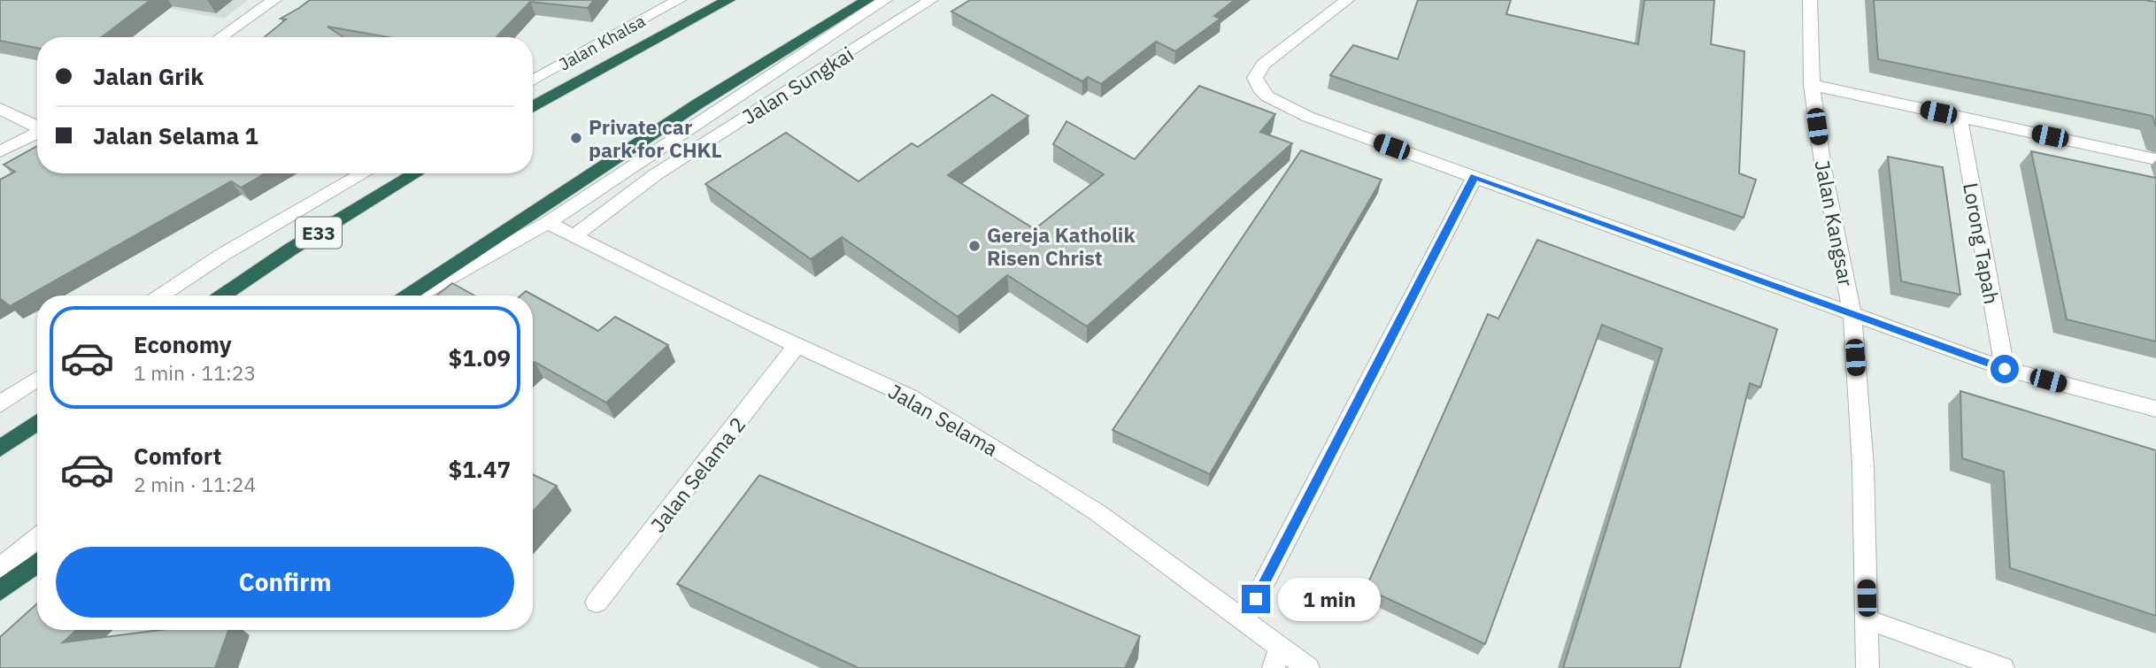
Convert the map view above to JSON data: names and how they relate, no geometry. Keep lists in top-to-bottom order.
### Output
{
  "streets": {
    "highway": ["E33"],
    "street": [
      "Jalan Khalsa",
      "Jalan Sungkai",
      "Jalan Kangsar",
      "Lorong Tapah",
      "Jalan Selama",
      "Jalan Selama 2"
    ]
  },
  "crossings": [
    ["Jalan Sungkai", "Jalan Selama"],
    ["Jalan Selama", "Jalan Selama 2"]
  ],
  "places": ["Private car park for CHKL", "Gereja Katholik Risen Christ"],
  "page": {
    "banner": ["Jalan Grik", "Jalan Selama 1"],
    "list": [
      {
        "name": "Economy",
        "note": "1 min · 11:23",
        "value": "$1.09"
      },
      {
        "name": "Comfort",
        "note": "2 min · 11:24",
        "value": "$1.47"
      }
    ],
    "buttons": "Confirm",
    "bubble": "1 min"
  }
}
